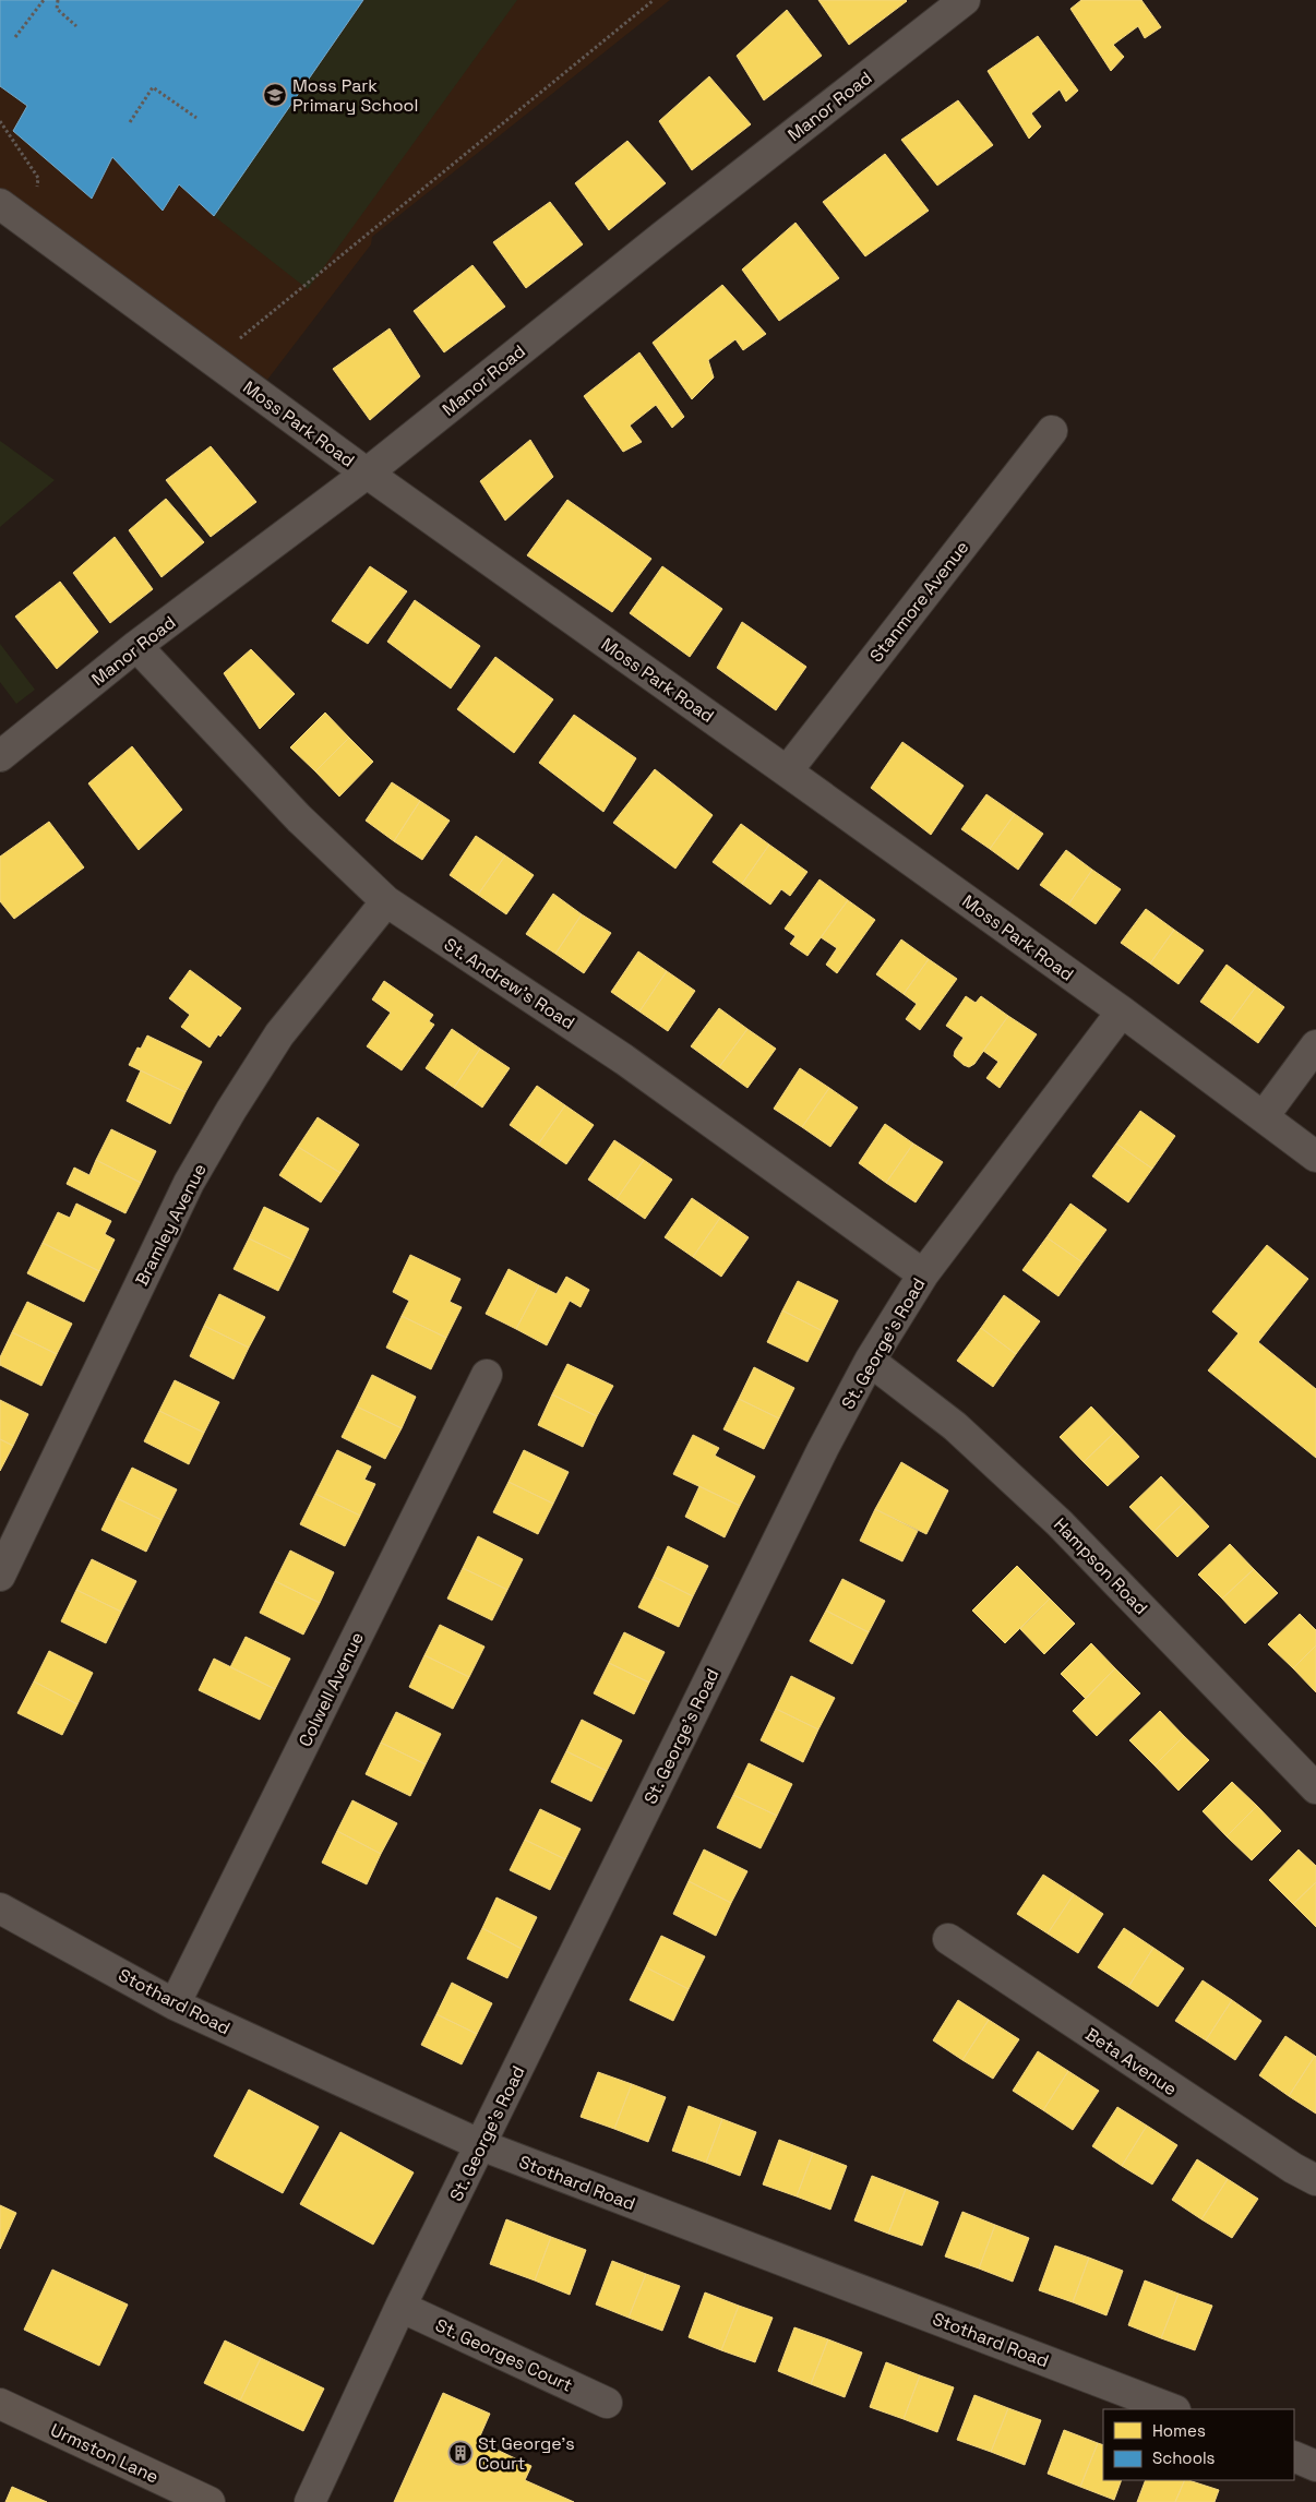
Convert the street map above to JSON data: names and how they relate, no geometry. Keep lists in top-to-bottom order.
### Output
{
  "streets": {
    "main road": ["Urmston Lane"],
    "street": [
      "Manor Road",
      "Moss Park Road",
      "Stanmore Avenue",
      "St. Andrew's Road",
      "Bramley Avenue",
      "St. George's Road",
      "Hampson Road",
      "Colwell Avenue",
      "Stothard Road",
      "Beta Avenue",
      "St. Georges Court"
    ]
  },
  "crossings": [
    ["Manor Road", "Moss Park Road"],
    ["Manor Road", "St. Andrew's Road"],
    ["Moss Park Road", "Stanmore Avenue"],
    ["Moss Park Road", "St. George's Road"],
    ["St. Andrew's Road", "Bramley Avenue"],
    ["St. Andrew's Road", "St. George's Road"],
    ["St. George's Road", "Hampson Road"],
    ["St. George's Road", "Stothard Road"],
    ["St. George's Road", "St. Georges Court"],
    ["Colwell Avenue", "Stothard Road"]
  ],
  "places": {
    "school or university": ["Moss Park Primary School"],
    "building": ["St George's Court"]
  },
  "legend": ["Homes", "Schools"]
}
